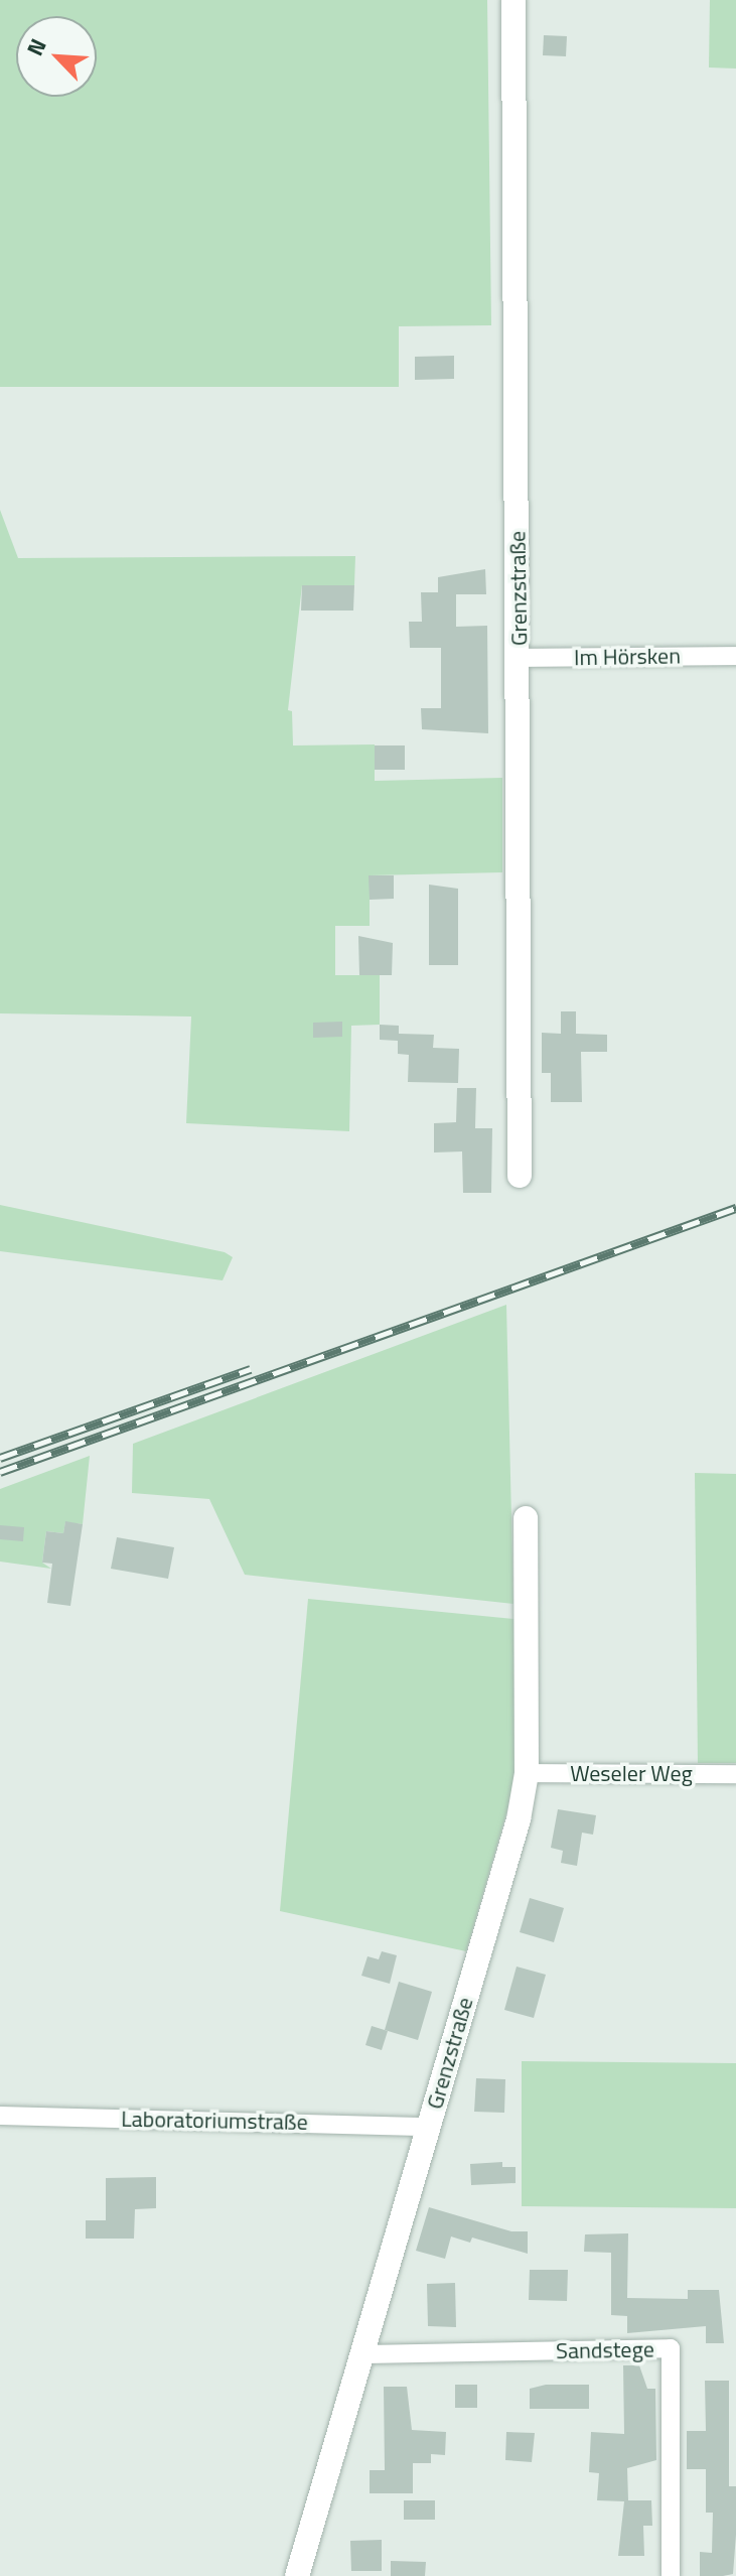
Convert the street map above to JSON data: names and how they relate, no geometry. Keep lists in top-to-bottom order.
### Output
{
  "streets": {
    "street": [
      "Grenzstraße",
      "Im Hörsken",
      "Weseler Weg",
      "Laboratoriumstraße",
      "Sandstege"
    ]
  },
  "crossings": [
    ["Grenzstraße", "Im Hörsken"],
    ["Grenzstraße", "Weseler Weg"],
    ["Grenzstraße", "Laboratoriumstraße"],
    ["Grenzstraße", "Sandstege"]
  ],
  "north": "top left"
}
